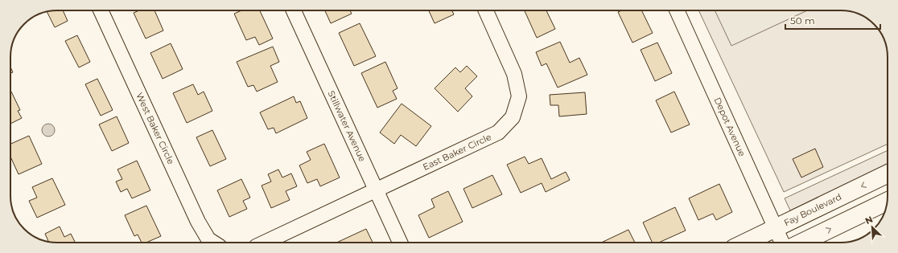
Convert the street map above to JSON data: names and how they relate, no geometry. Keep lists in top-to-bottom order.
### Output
{
  "streets": {
    "main road": ["Fay Boulevard"],
    "street": [
      "Stillwater Avenue",
      "Depot Avenue",
      "West Baker Circle",
      "East Baker Circle"
    ]
  },
  "crossings": [
    ["Stillwater Avenue", "East Baker Circle"],
    ["Depot Avenue", "Fay Boulevard"]
  ],
  "scale_bar": "50 m",
  "north": "top left"
}
